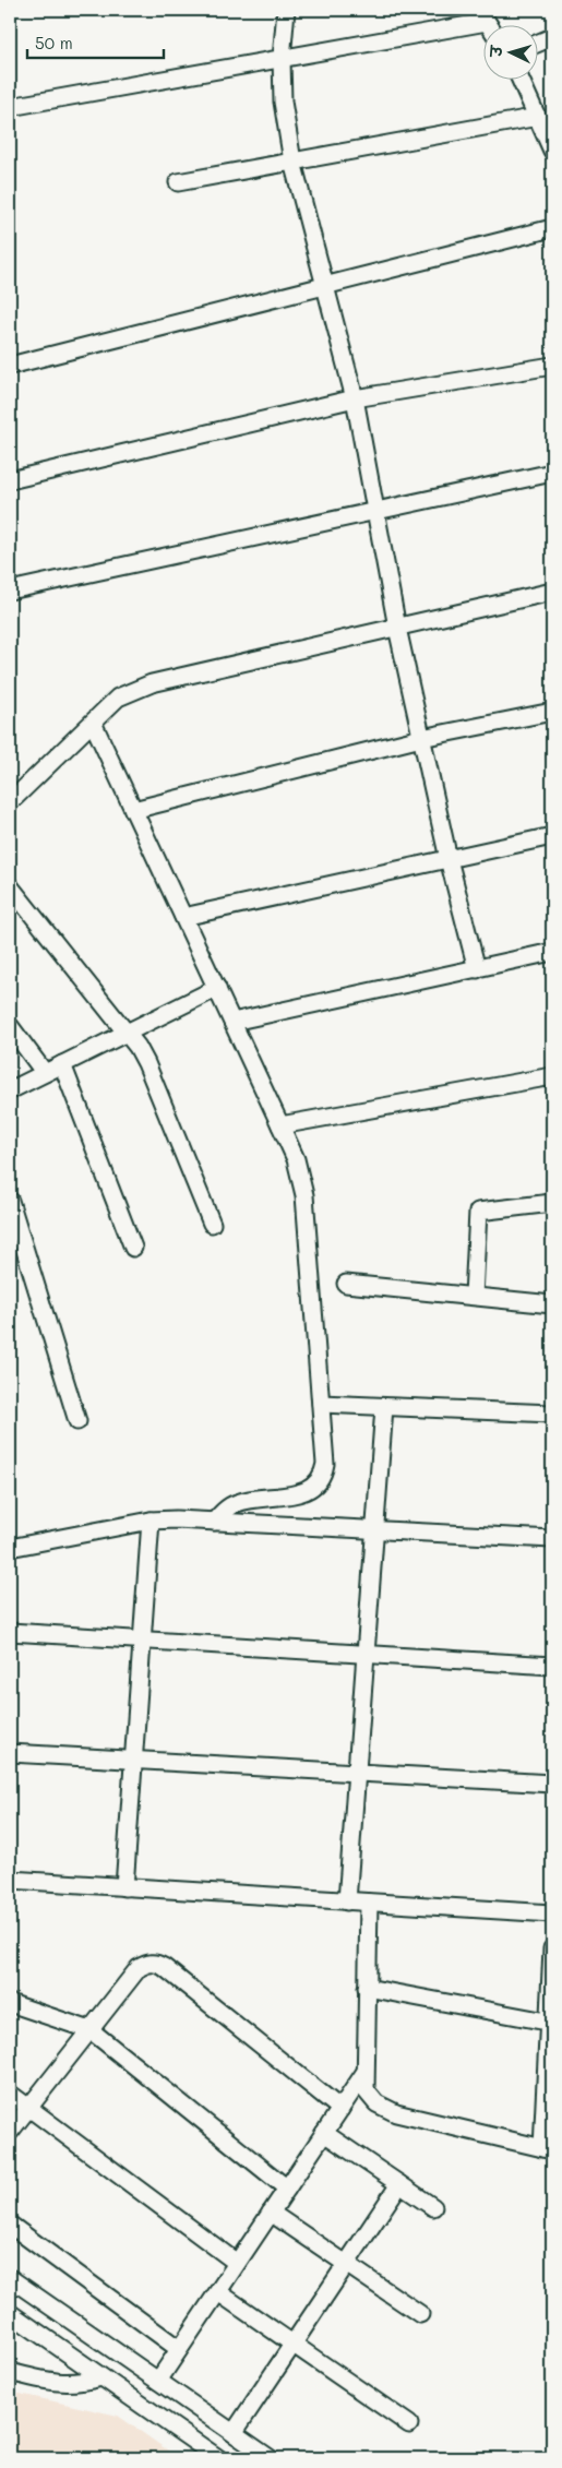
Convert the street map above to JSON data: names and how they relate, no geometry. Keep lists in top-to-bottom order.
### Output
{
  "scale_bar": "50 m",
  "north": "left"
}
